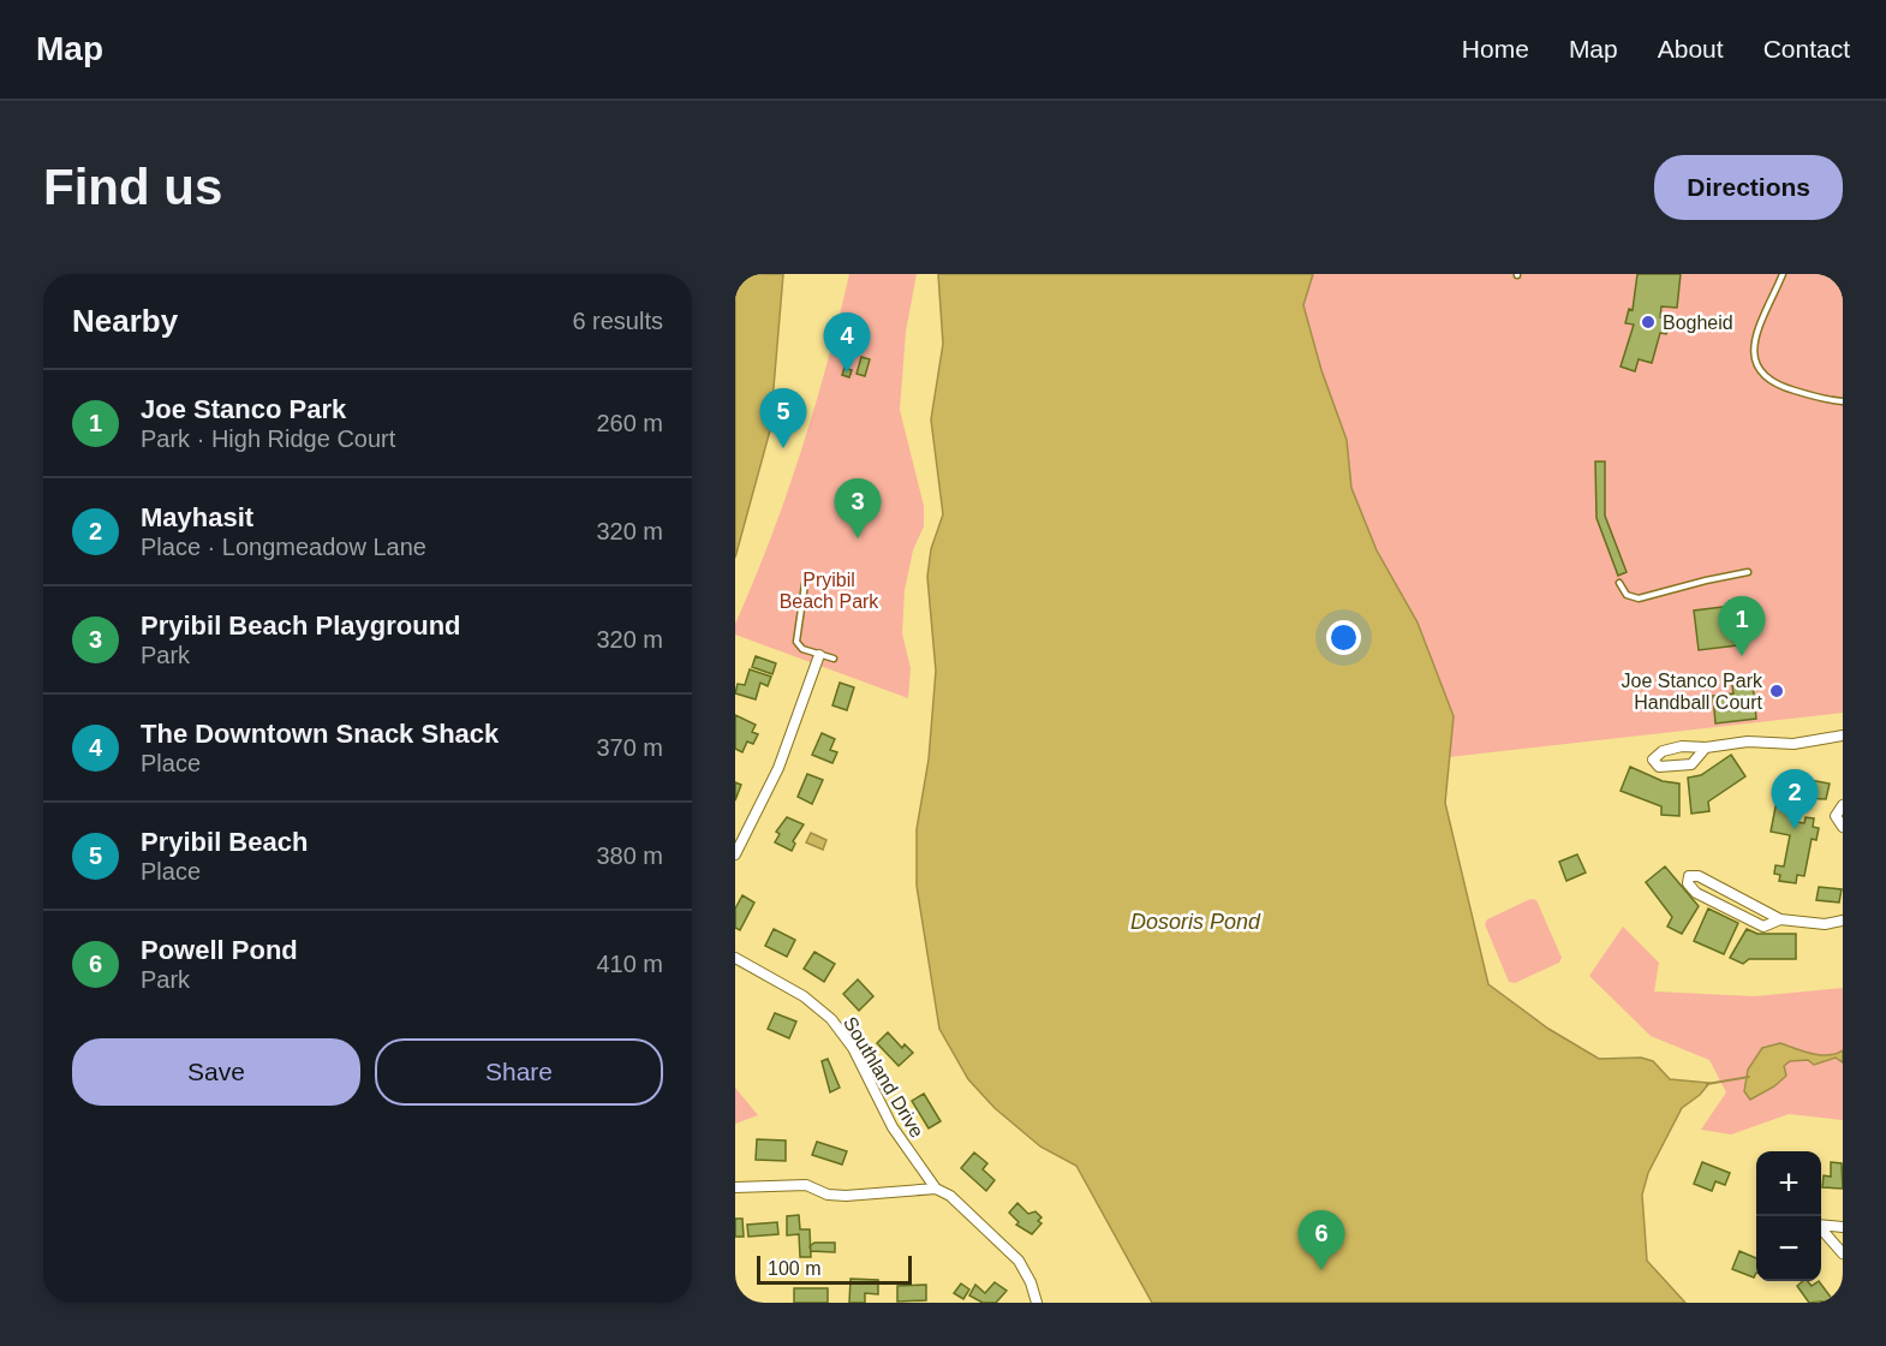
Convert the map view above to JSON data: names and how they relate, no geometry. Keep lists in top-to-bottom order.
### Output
{
  "streets": {
    "street": ["Southland Drive"]
  },
  "water": ["Dosoris Pond"],
  "parks": ["Pryibil Beach Park"],
  "places": ["Bogheid", "Joe Stanco Park Handball Court"],
  "scale_bar": "100 m",
  "page": {
    "header": "Map",
    "nav": [
      "Home",
      "Map",
      "About",
      "Contact"
    ],
    "buttons": [
      "Directions",
      ["Save", "Share"]
    ],
    "title": "Find us",
    "heading": ["Nearby", "6 results"],
    "pins": [
      "4",
      "5",
      "3",
      "1",
      "2",
      "6"
    ],
    "list": [
      {
        "mark": "1",
        "name": "Joe Stanco Park",
        "note": "Park · High Ridge Court",
        "value": "260 m"
      },
      {
        "mark": "2",
        "name": "Mayhasit",
        "note": "Place · Longmeadow Lane",
        "value": "320 m"
      },
      {
        "mark": "3",
        "name": "Pryibil Beach Playground",
        "note": "Park",
        "value": "320 m"
      },
      {
        "mark": "4",
        "name": "The Downtown Snack Shack",
        "note": "Place",
        "value": "370 m"
      },
      {
        "mark": "5",
        "name": "Pryibil Beach",
        "note": "Place",
        "value": "380 m"
      },
      {
        "mark": "6",
        "name": "Powell Pond",
        "note": "Park",
        "value": "410 m"
      }
    ],
    "map_buttons": ["+", "−"],
    "scale": "100 m"
  }
}
